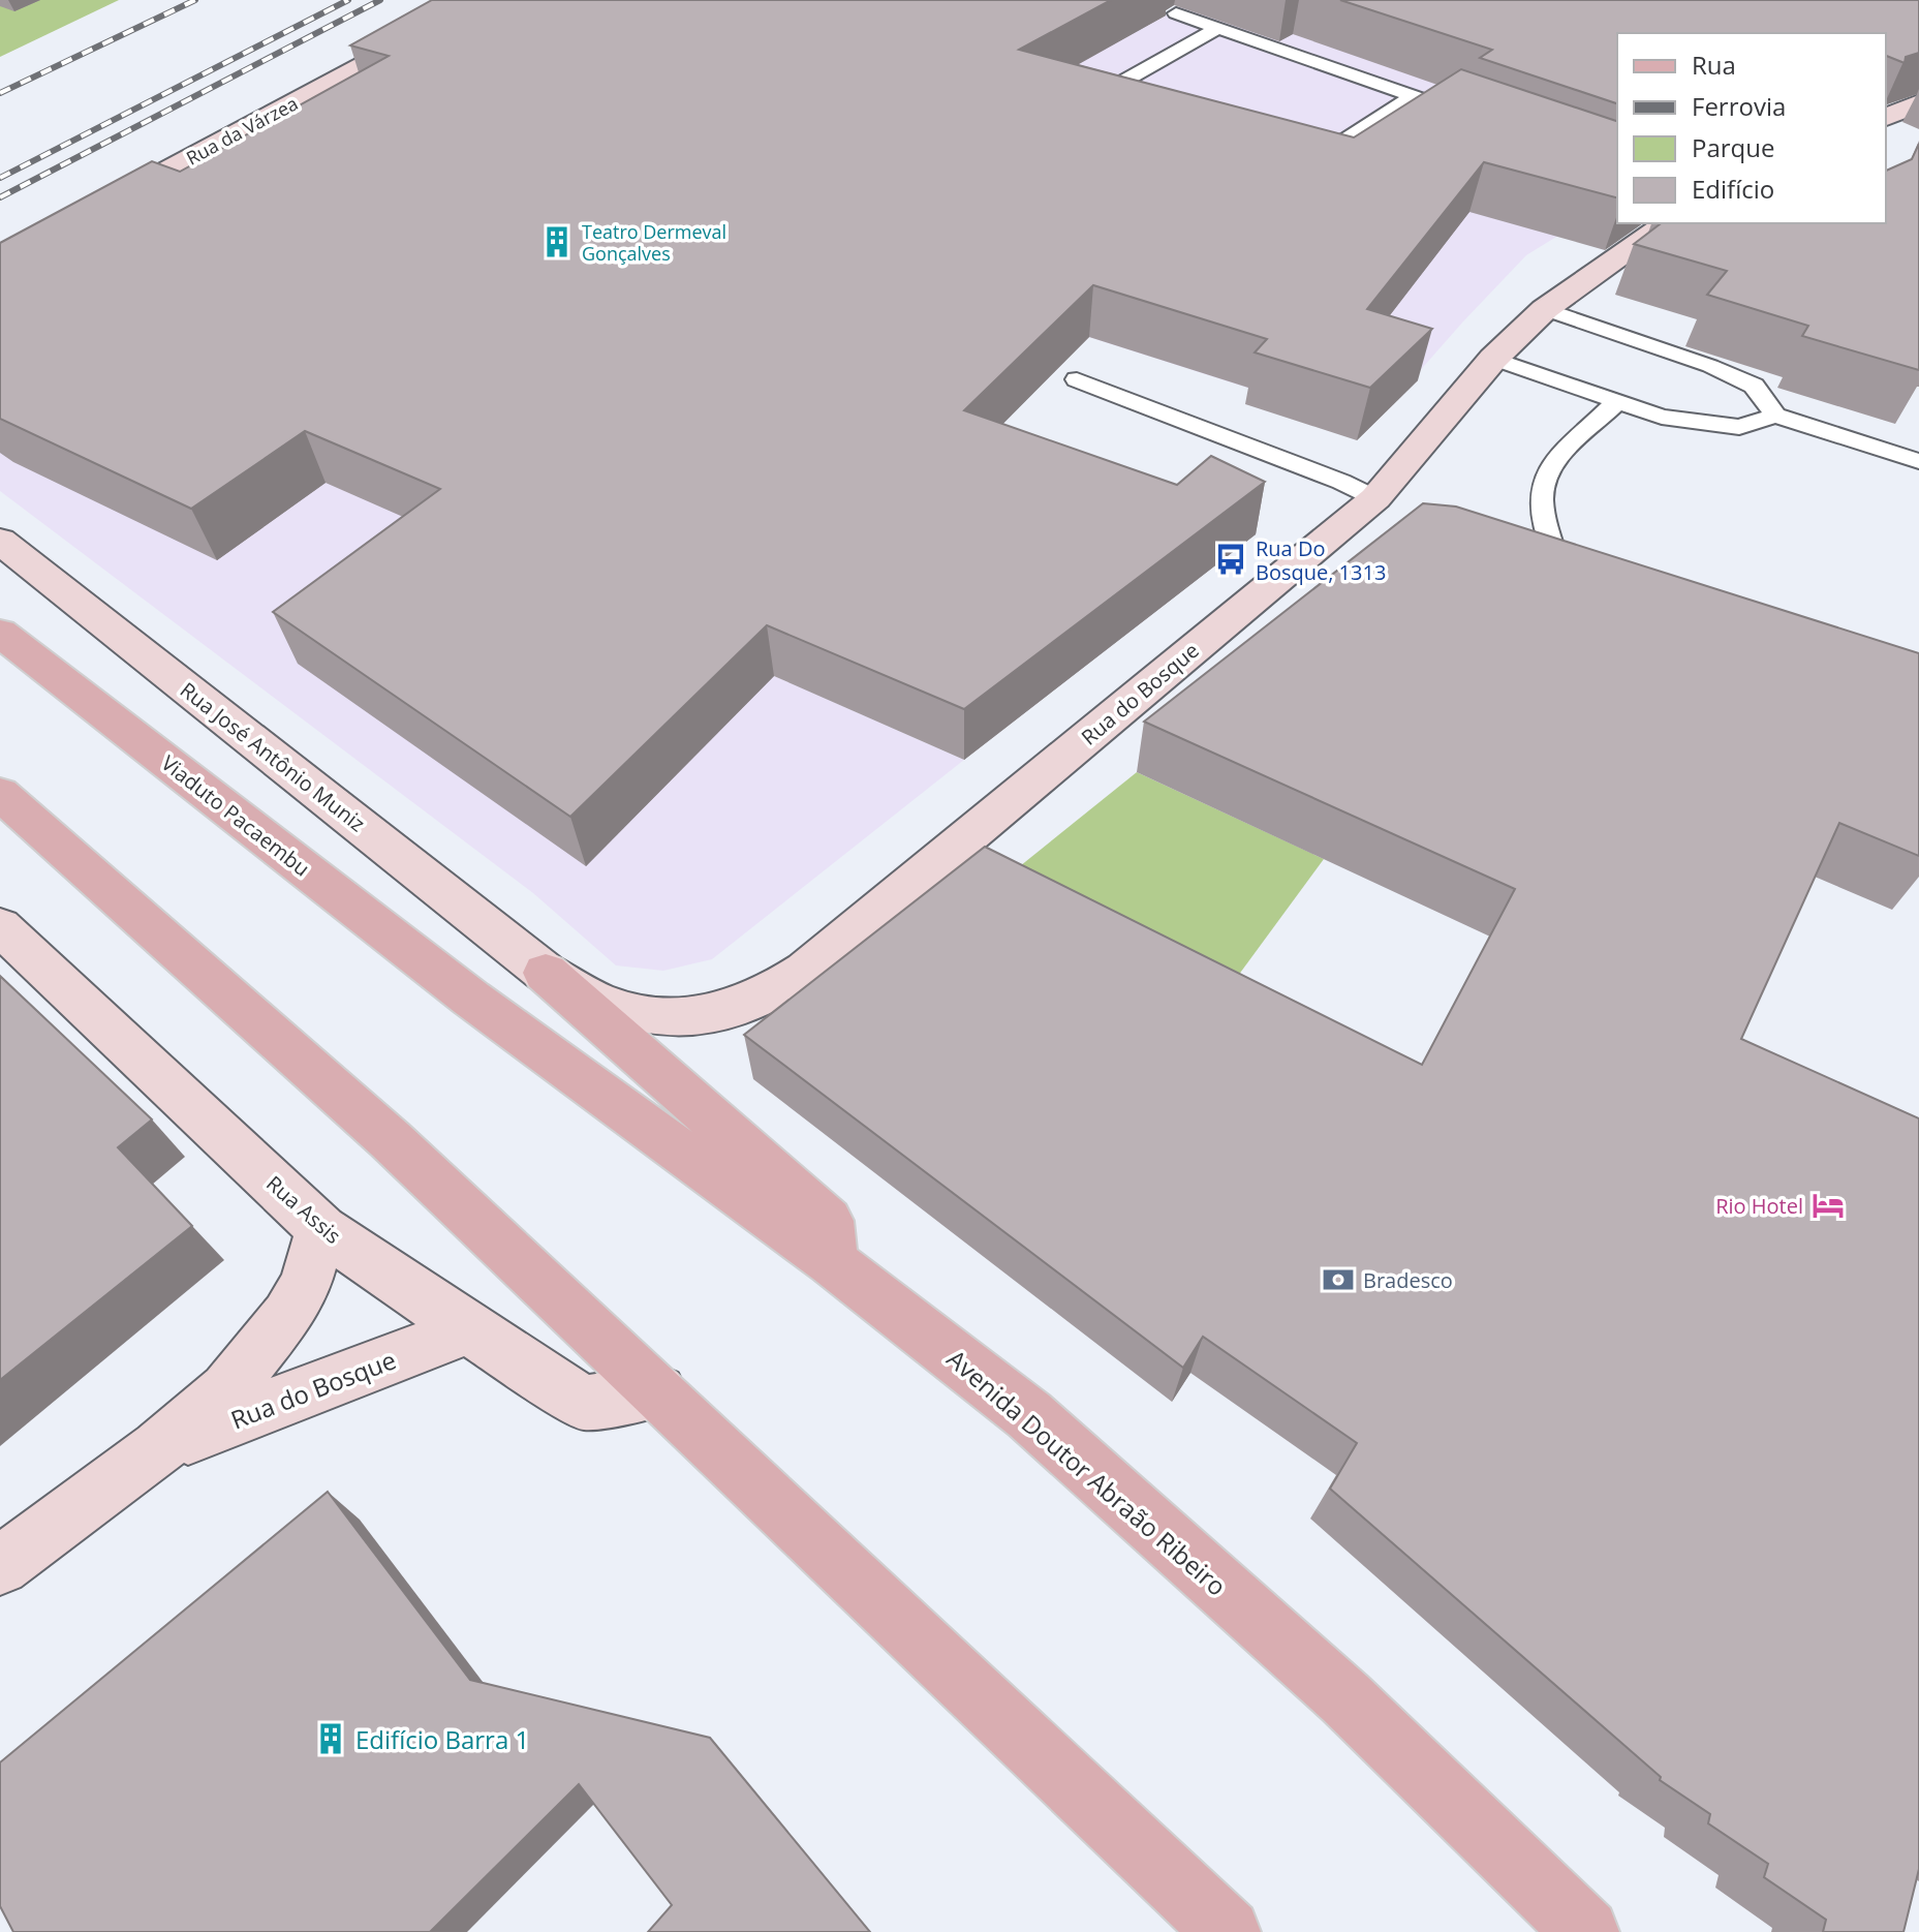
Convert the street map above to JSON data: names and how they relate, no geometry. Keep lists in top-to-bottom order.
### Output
{
  "streets": {
    "main road": ["Viaduto Pacaembu", "Avenida Doutor Abraão Ribeiro"],
    "street": [
      "Rua da Várzea",
      "Rua do Bosque",
      "Rua José Antônio Muniz",
      "Rua Assis"
    ]
  },
  "crossings": [
    ["Rua do Bosque", "Rua José Antônio Muniz"],
    ["Rua do Bosque", "Rua Assis"],
    ["Viaduto Pacaembu", "Avenida Doutor Abraão Ribeiro"]
  ],
  "places": {
    "building": ["Teatro Dermeval Gonçalves", "Edifício Barra 1"],
    "bus stop": ["Rua Do Bosque, 1313"],
    "hotel": ["Rio Hotel"],
    "bank": ["Bradesco"]
  },
  "legend": [
    "Rua",
    "Ferrovia",
    "Parque",
    "Edifício"
  ]
}
